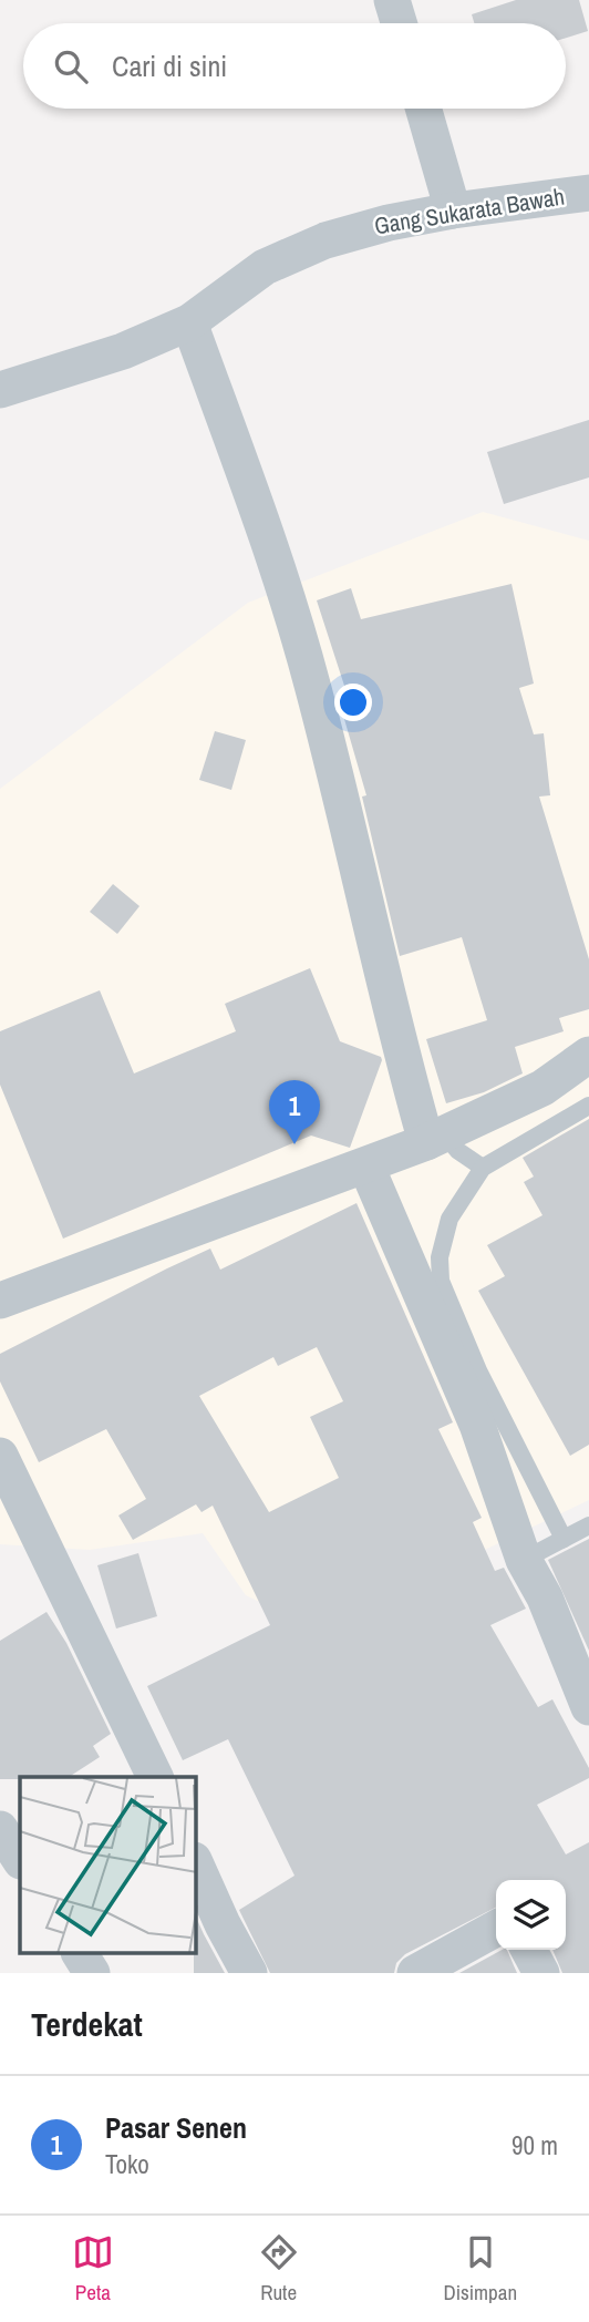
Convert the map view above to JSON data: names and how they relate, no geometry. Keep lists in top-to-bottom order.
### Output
{
  "streets": {
    "street": ["Gang Sukarata Bawah"]
  },
  "page": {
    "search": "Cari di sini",
    "pins": "1",
    "heading": "Terdekat",
    "list": [
      {
        "mark": "1",
        "name": "Pasar Senen",
        "note": "Toko",
        "value": "90 m"
      }
    ],
    "nav": ["Peta", "Rute", "Disimpan"]
  }
}
